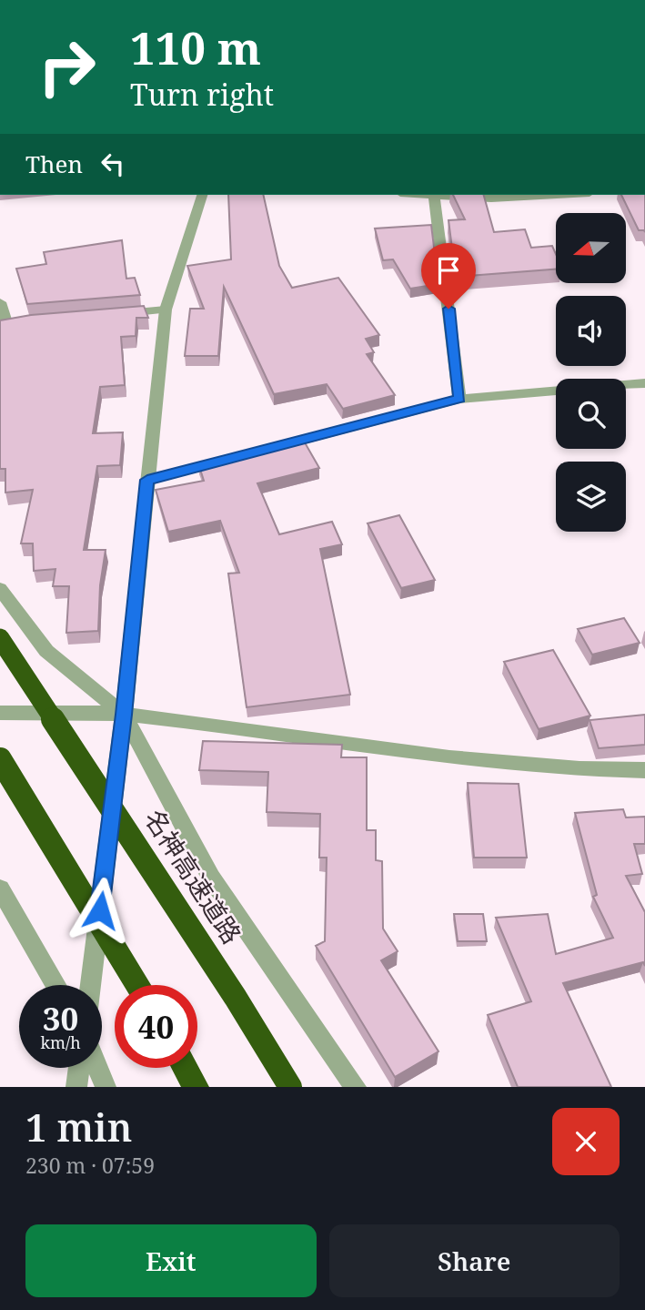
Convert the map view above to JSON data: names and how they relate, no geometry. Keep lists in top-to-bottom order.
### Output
{
  "streets": {
    "highway": ["名神高速道路"]
  },
  "north": "left",
  "page": {
    "turn": ["110 m", "Turn right"],
    "then": "Then",
    "speed": "30 km/h",
    "limit": "40",
    "heading": ["1 min", "230 m · 07:59"],
    "buttons": ["Exit", "Share"]
  }
}
